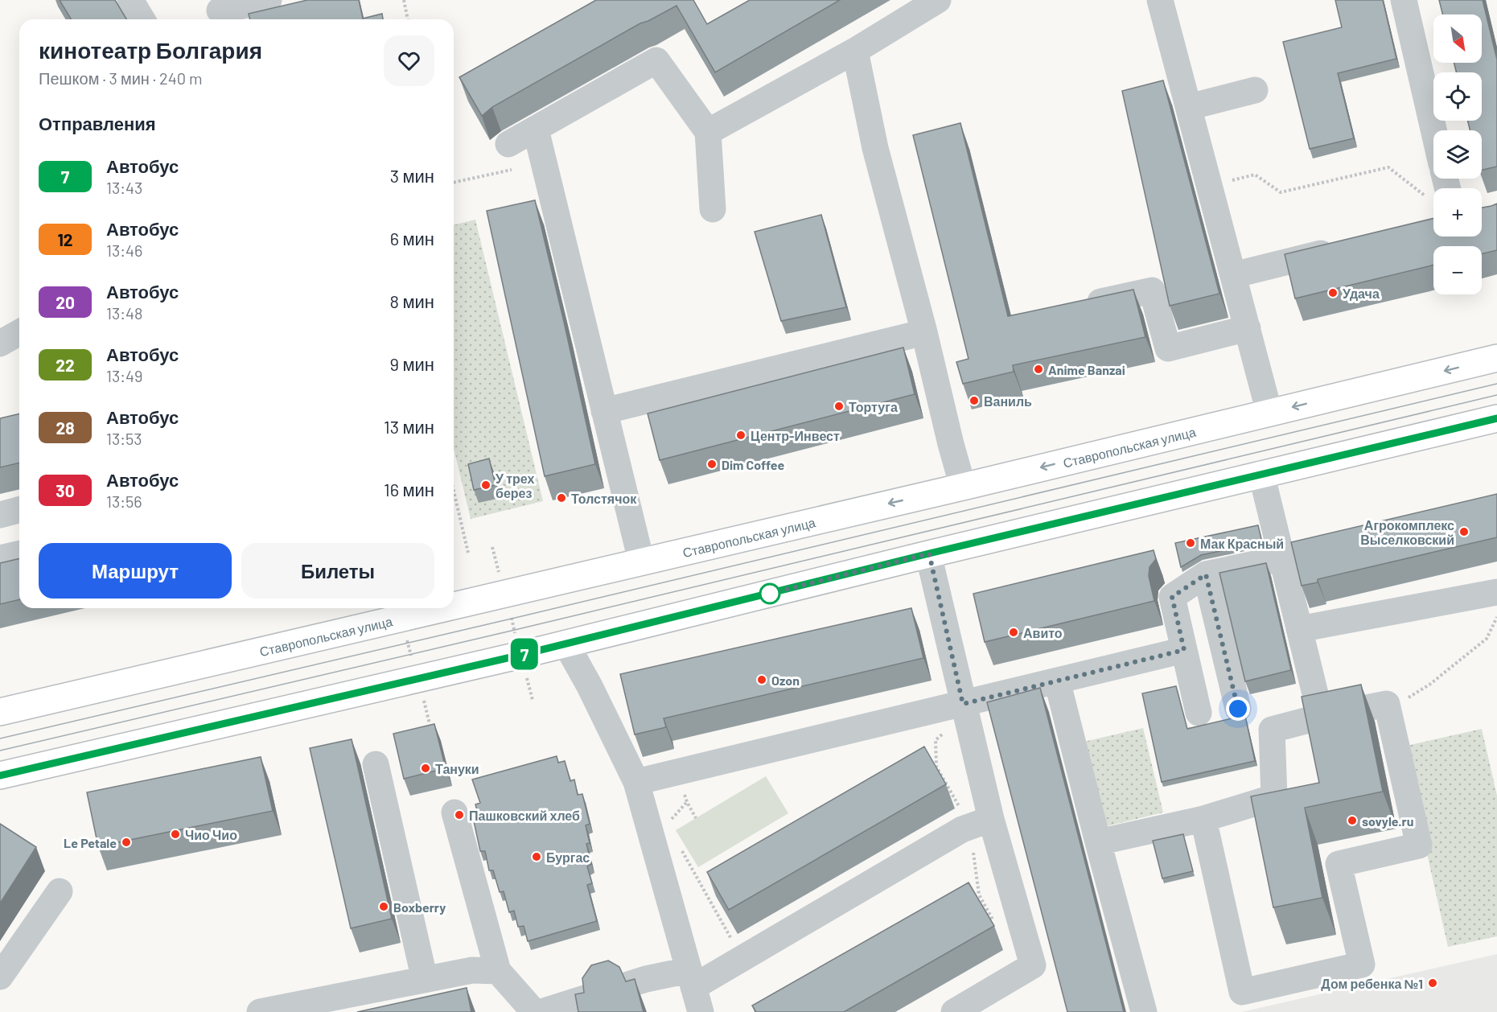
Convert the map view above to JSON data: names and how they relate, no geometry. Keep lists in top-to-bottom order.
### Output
{
  "streets": {
    "main road": ["Ставропольская улица"]
  },
  "places": [
    "Удача",
    "Anime Banzai",
    "Ваниль",
    "Тортуга",
    "Центр-Инвест",
    "Dim Coffee",
    "У трех берез",
    "Толстячок",
    "Агрокомплекс Выселковский",
    "Мак Красный",
    "Авито",
    "Ozon",
    "Тануки",
    "Пашковский хлеб",
    "sovyle.ru",
    "Чио Чио",
    "Le Petale",
    "Бургас",
    "Boxberry",
    "Дом ребенка №1"
  ],
  "lines": ["bus line 7"],
  "north": "bottom right",
  "page": {
    "on_map": "7",
    "map_buttons": ["+", "−"],
    "heading": [
      ["кинотеатр Болгария", "Пешком · 3 мин · 240 m"],
      "Отправления"
    ],
    "list": [
      {
        "mark": "7",
        "name": "Автобус",
        "note": "13:43",
        "value": "3 мин"
      },
      {
        "mark": "12",
        "name": "Автобус",
        "note": "13:46",
        "value": "6 мин"
      },
      {
        "mark": "20",
        "name": "Автобус",
        "note": "13:48",
        "value": "8 мин"
      },
      {
        "mark": "22",
        "name": "Автобус",
        "note": "13:49",
        "value": "9 мин"
      },
      {
        "mark": "28",
        "name": "Автобус",
        "note": "13:53",
        "value": "13 мин"
      },
      {
        "mark": "30",
        "name": "Автобус",
        "note": "13:56",
        "value": "16 мин"
      }
    ],
    "buttons": ["Маршрут", "Билеты"]
  }
}
